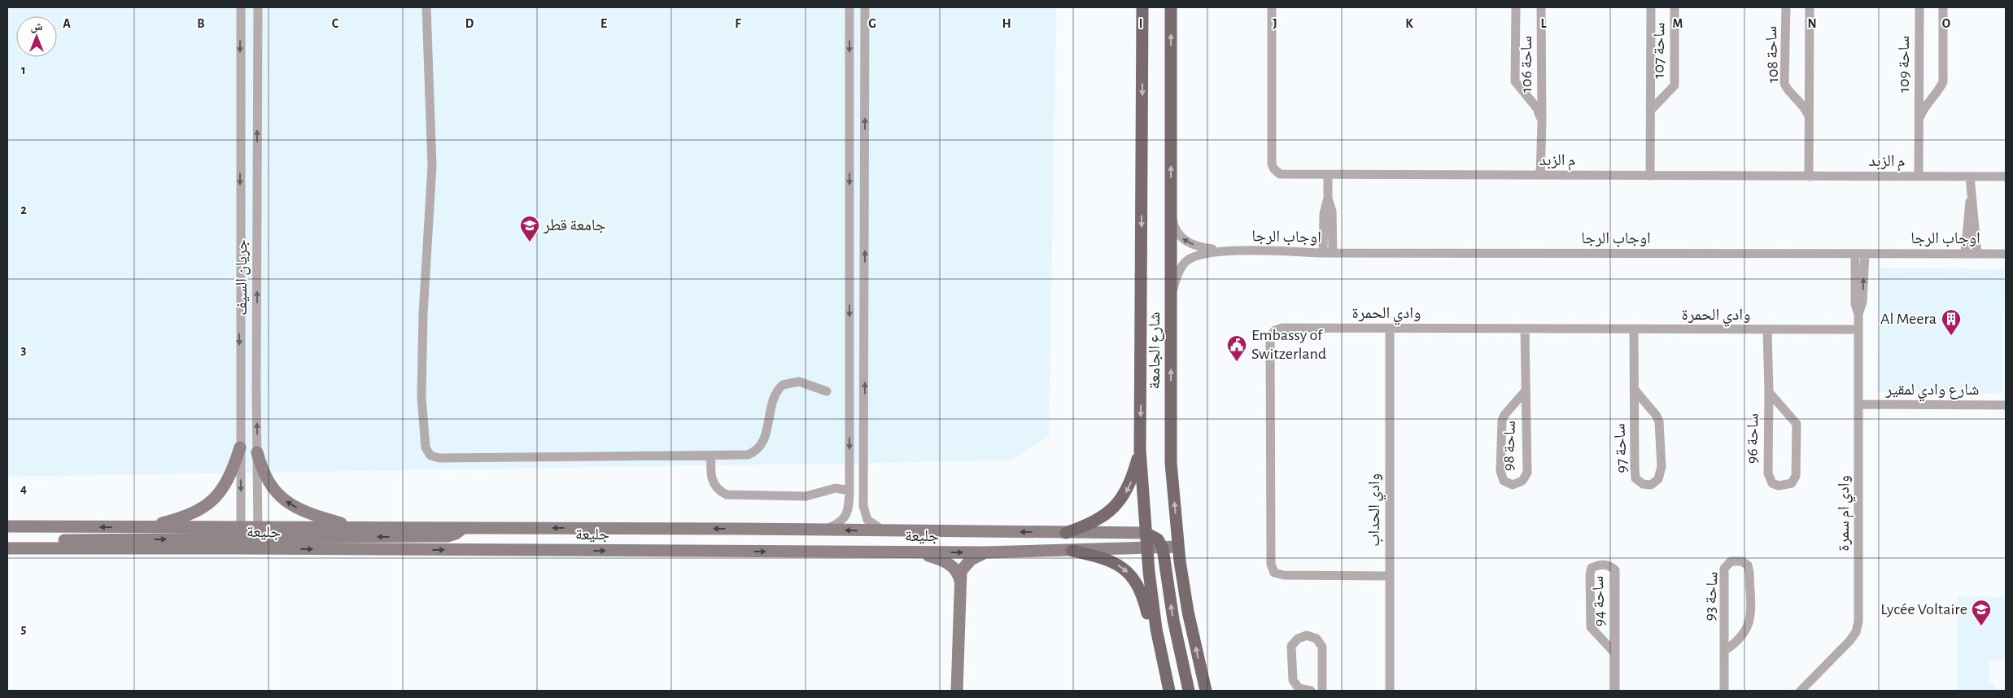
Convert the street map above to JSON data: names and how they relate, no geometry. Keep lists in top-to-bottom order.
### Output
{
  "streets": {
    "main road": ["شارع الجامعة", "جليعة"],
    "street": [
      "ساحة 107",
      "ساحة 108",
      "ساحة 106",
      "ساحة 109",
      "م الزبد",
      "اوجاب الرجا",
      "جريان السيف",
      "وادي الحمرة",
      "شارع وادي لمقير",
      "ساحة 96",
      "ساحة 98",
      "ساحة 97",
      "وادي الحداب",
      "وادي ام سمرة",
      "ساحة 93",
      "ساحة 94"
    ]
  },
  "crossings": [
    ["ساحة 107", "م الزبد"],
    ["ساحة 106", "م الزبد"],
    ["ساحة 109", "م الزبد"],
    ["اوجاب الرجا", "شارع الجامعة"],
    ["اوجاب الرجا", "وادي ام سمرة"],
    ["جريان السيف", "جليعة"],
    ["وادي الحمرة", "ساحة 96"],
    ["وادي الحمرة", "ساحة 98"],
    ["وادي الحمرة", "ساحة 97"],
    ["وادي الحمرة", "وادي الحداب"],
    ["وادي الحمرة", "وادي ام سمرة"],
    ["شارع الجامعة", "جليعة"],
    ["شارع وادي لمقير", "وادي ام سمرة"]
  ],
  "places": {
    "school or university": ["جامعة قطر", "Lycée Voltaire"],
    "building": ["Al Meera"],
    "public building": ["Embassy of Switzerland"]
  },
  "north": "top",
  "grid": {
    "columns": [
      "A",
      "B",
      "C",
      "D",
      "E",
      "F",
      "G",
      "H",
      "I",
      "J",
      "K",
      "L",
      "M",
      "N",
      "O"
    ],
    "rows": [
      "1",
      "2",
      "3",
      "4",
      "5"
    ]
  }
}
